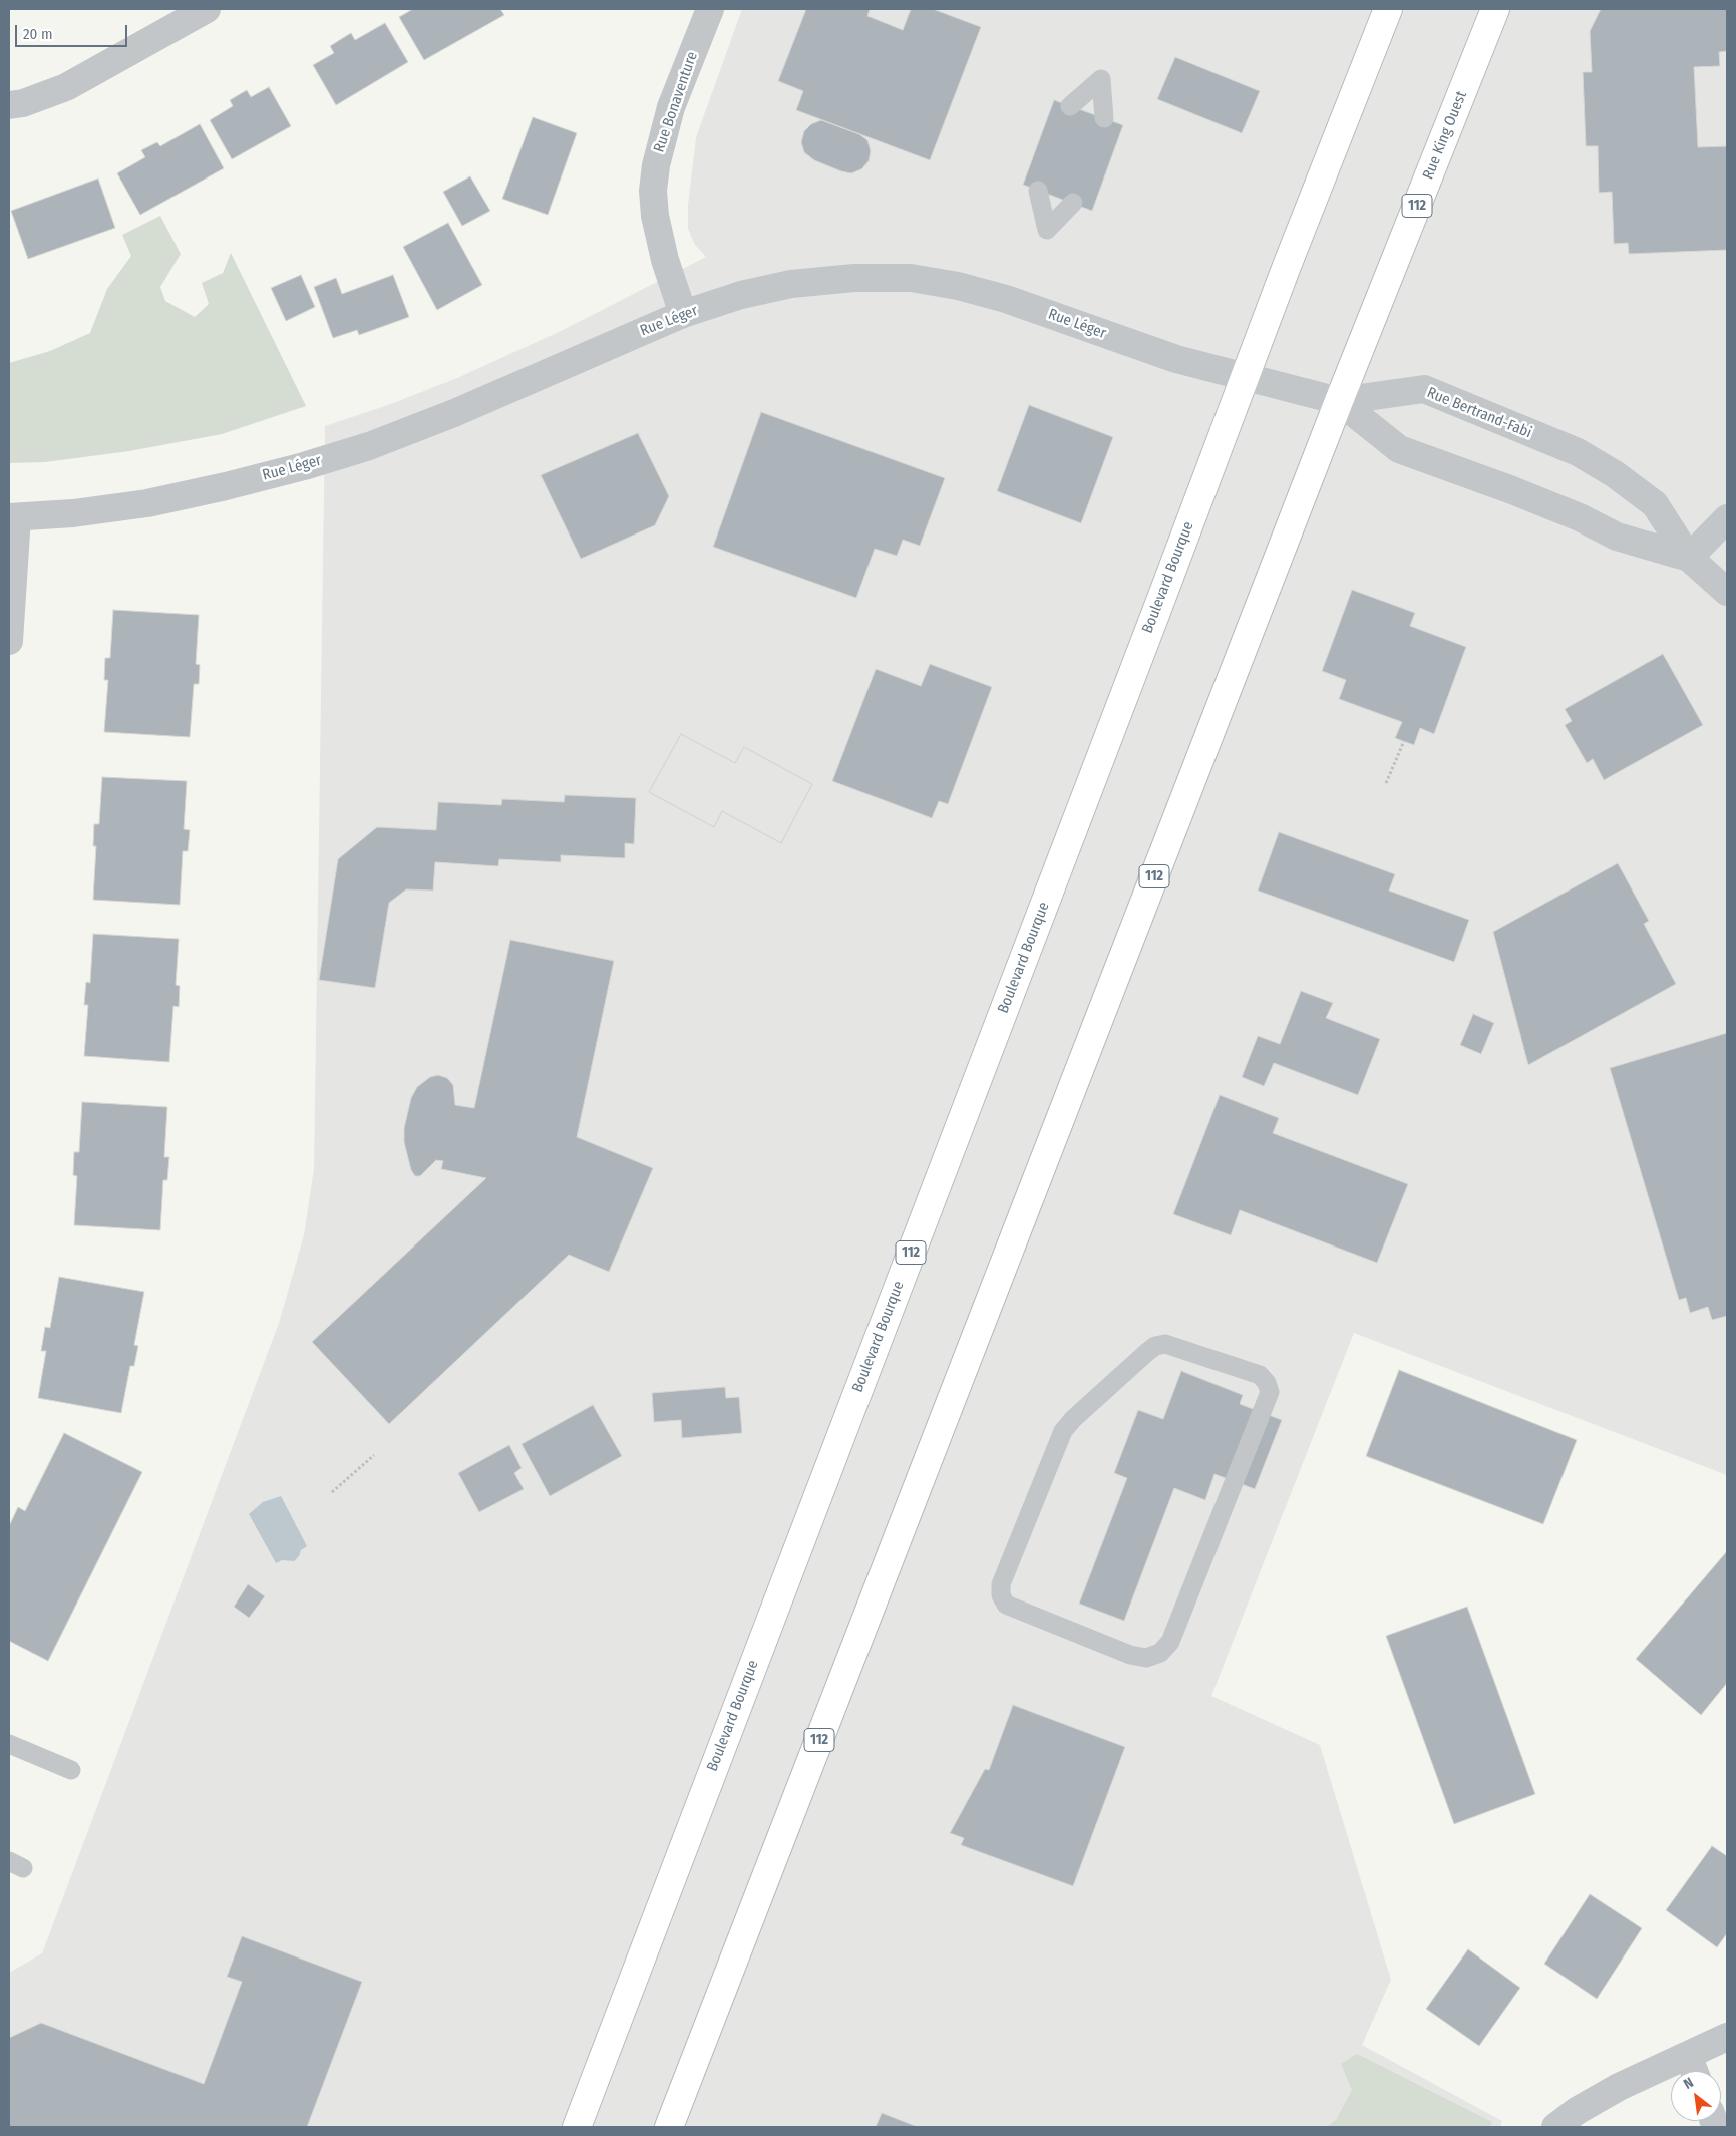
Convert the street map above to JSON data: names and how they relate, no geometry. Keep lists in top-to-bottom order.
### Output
{
  "streets": {
    "main road": ["Rue King Ouest", "112", "Boulevard Bourque"],
    "street": ["Rue Bonaventure", "Rue Léger", "Rue Bertrand-Fabi"]
  },
  "crossings": [
    ["Rue Bonaventure", "Rue Léger"],
    ["Rue King Ouest", "112"],
    ["Rue King Ouest", "Rue Léger"],
    ["Rue King Ouest", "Rue Bertrand-Fabi"],
    ["112", "Rue Léger"],
    ["112", "Rue Bertrand-Fabi"],
    ["112", "Boulevard Bourque"],
    ["Rue Léger", "Rue Bertrand-Fabi"],
    ["Rue Léger", "Boulevard Bourque"]
  ],
  "scale_bar": "20 m",
  "north": "top left"
}
